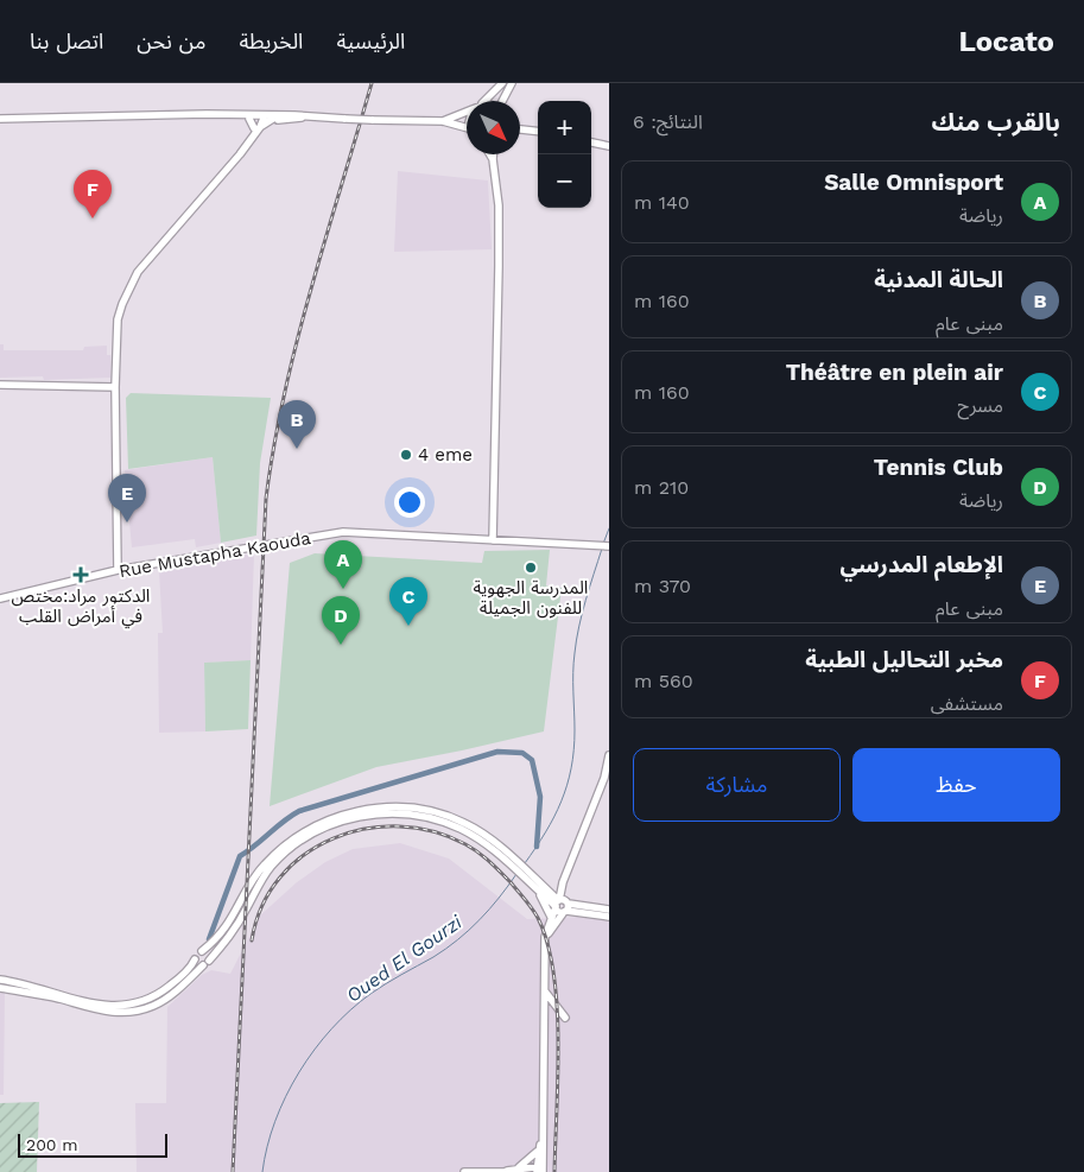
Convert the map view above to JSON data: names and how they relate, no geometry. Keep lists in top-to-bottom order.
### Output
{
  "streets": {
    "street": ["Rue Mustapha Kaouda"]
  },
  "water": ["Oued El Gourzi"],
  "places": {
    "other": ["4 eme", "المدرسة الجهوية للفنون الجميلة"],
    "health": ["الدكتور مراد:مختص في أمراض القلب"]
  },
  "scale_bar": "200 m",
  "north": "bottom right",
  "page": {
    "header": "Locato",
    "nav": [
      "الرئيسية",
      "الخريطة",
      "من نحن",
      "اتصل بنا"
    ],
    "heading": ["بالقرب منك", "النتائج: 6"],
    "map_buttons": ["+", "−"],
    "list": [
      {
        "mark": "A",
        "name": "Salle Omnisport",
        "note": "رياضة",
        "value": "140 m"
      },
      {
        "mark": "B",
        "name": "الحالة المدنية",
        "note": "مبنى عام",
        "value": "160 m"
      },
      {
        "mark": "C",
        "name": "Théâtre en plein air",
        "note": "مسرح",
        "value": "160 m"
      },
      {
        "mark": "D",
        "name": "Tennis Club",
        "note": "رياضة",
        "value": "210 m"
      },
      {
        "mark": "E",
        "name": "الإطعام المدرسي",
        "note": "مبنى عام",
        "value": "370 m"
      },
      {
        "mark": "F",
        "name": "مخبر التحاليل الطبية",
        "note": "مستشفى",
        "value": "560 m"
      }
    ],
    "pins": [
      "F",
      "B",
      "E",
      "A",
      "C",
      "D"
    ],
    "buttons": ["حفظ", "مشاركة"],
    "scale": "200 m"
  }
}
